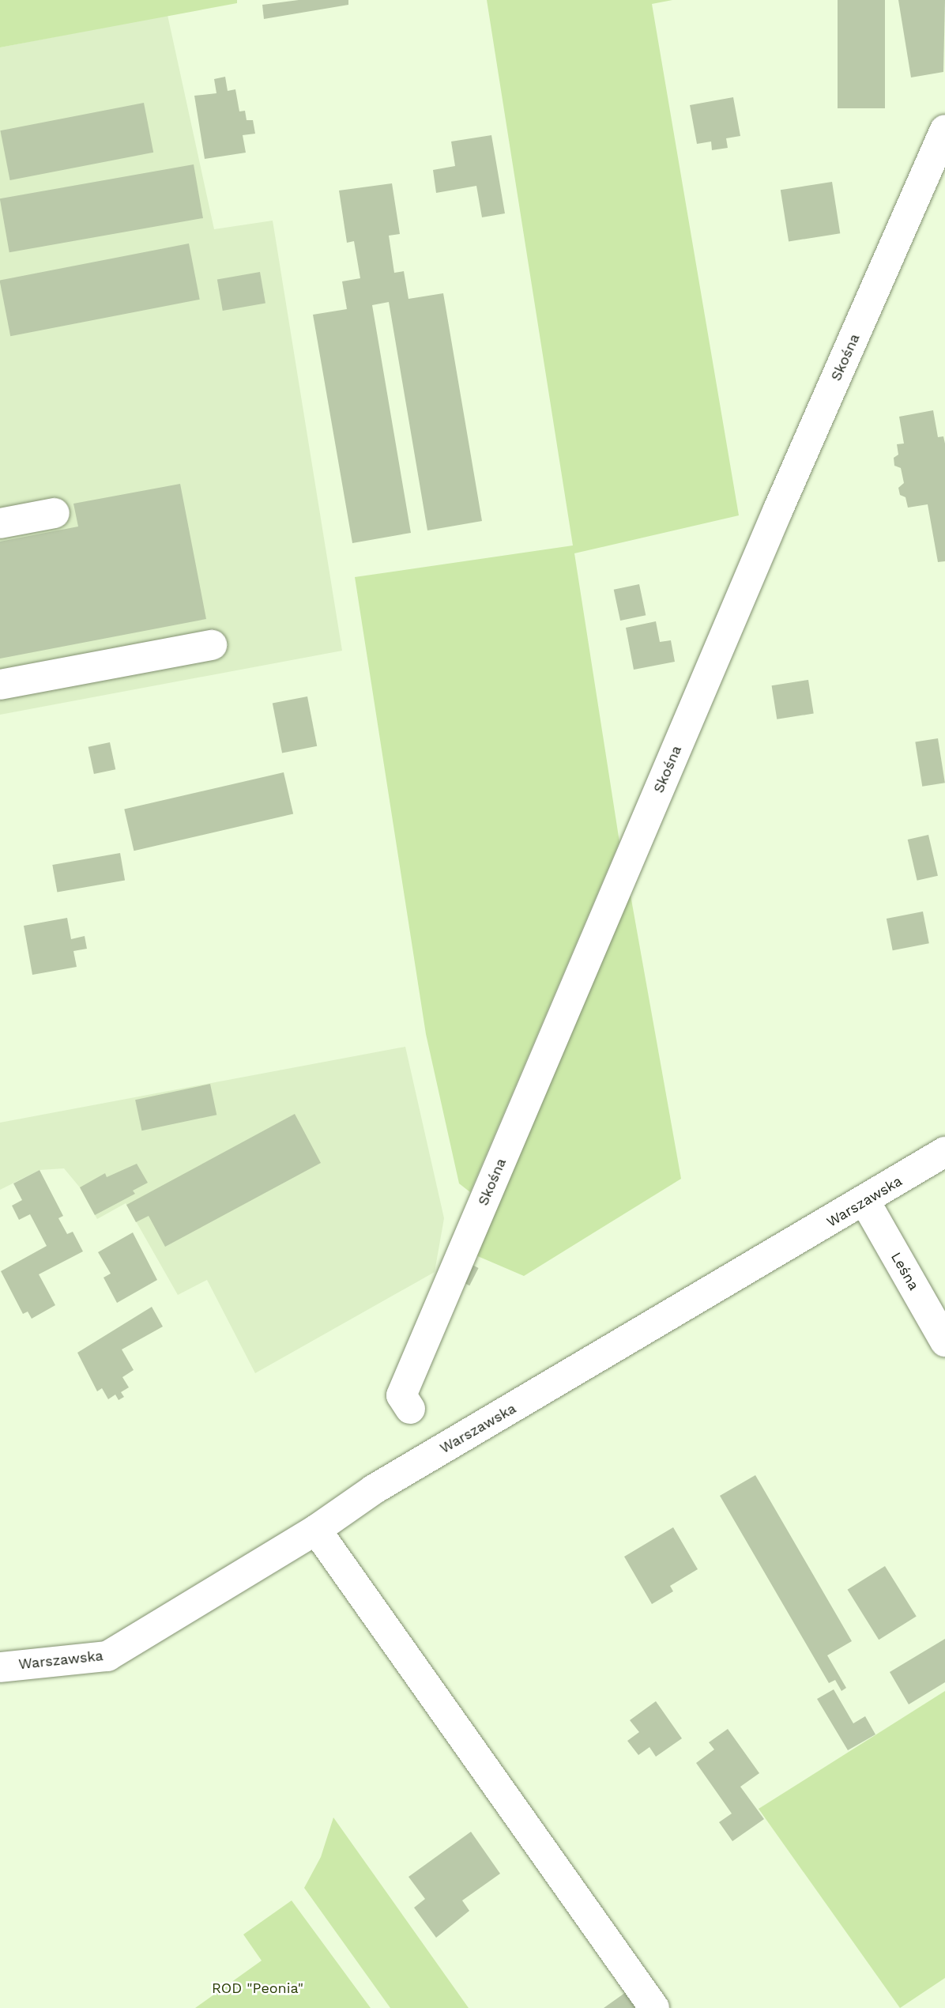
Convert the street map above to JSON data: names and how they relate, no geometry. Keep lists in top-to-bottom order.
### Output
{
  "streets": {
    "street": ["Skośna", "Warszawska", "Leśna"]
  },
  "crossings": [
    ["Warszawska", "Leśna"]
  ],
  "parks": ["ROD \"Peonia\""]
}
